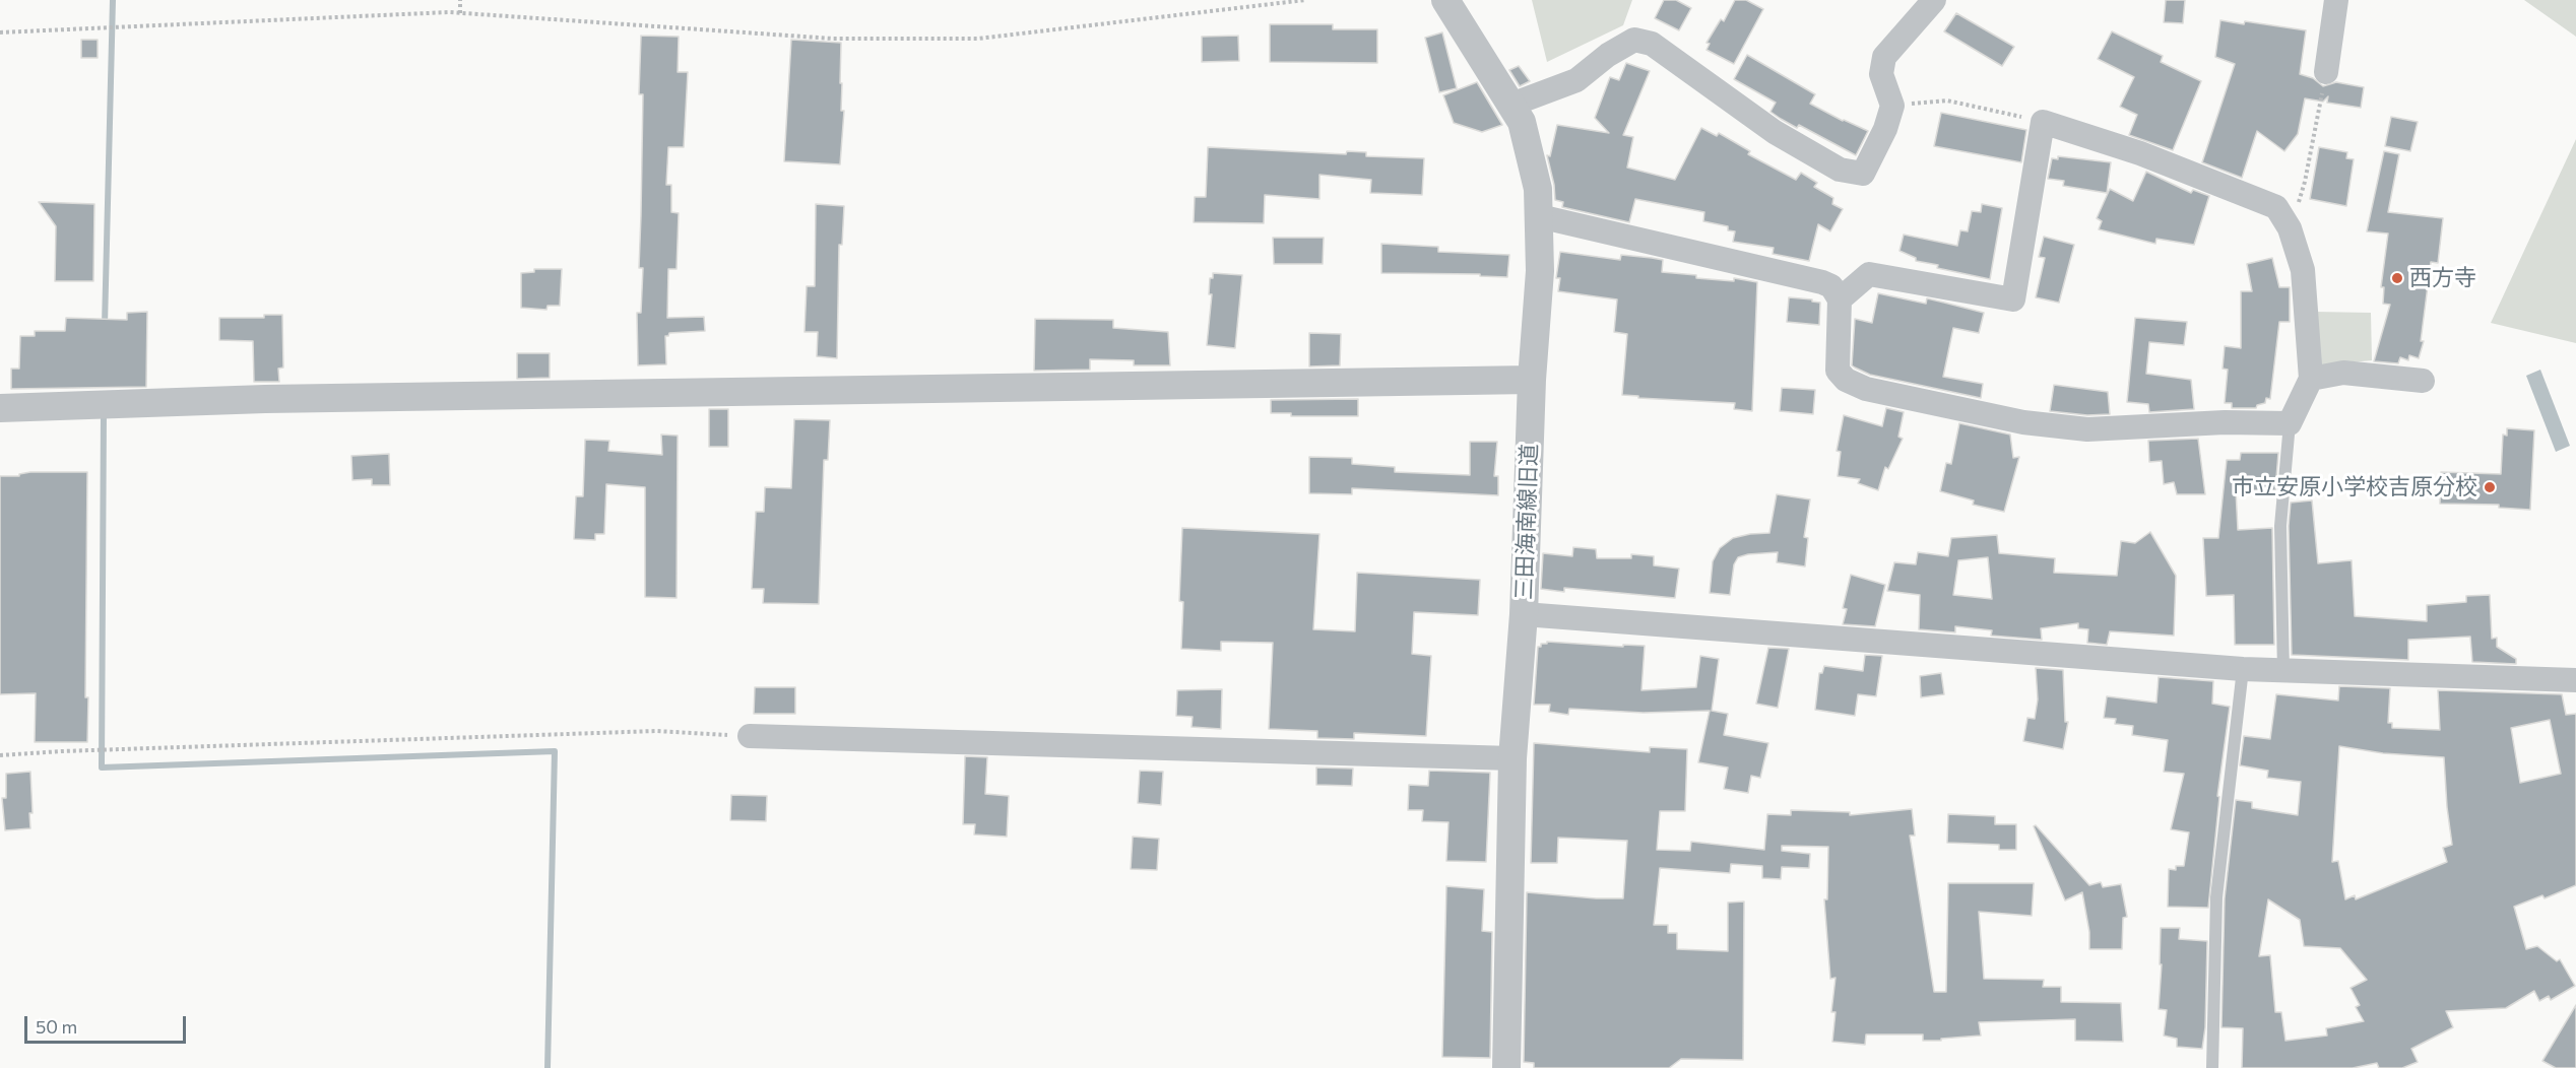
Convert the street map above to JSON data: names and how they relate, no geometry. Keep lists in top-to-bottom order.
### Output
{
  "streets": {
    "street": ["三田海南線旧道"]
  },
  "places": ["西方寺", "市立安原小学校吉原分校"],
  "scale_bar": "50 m"
}
